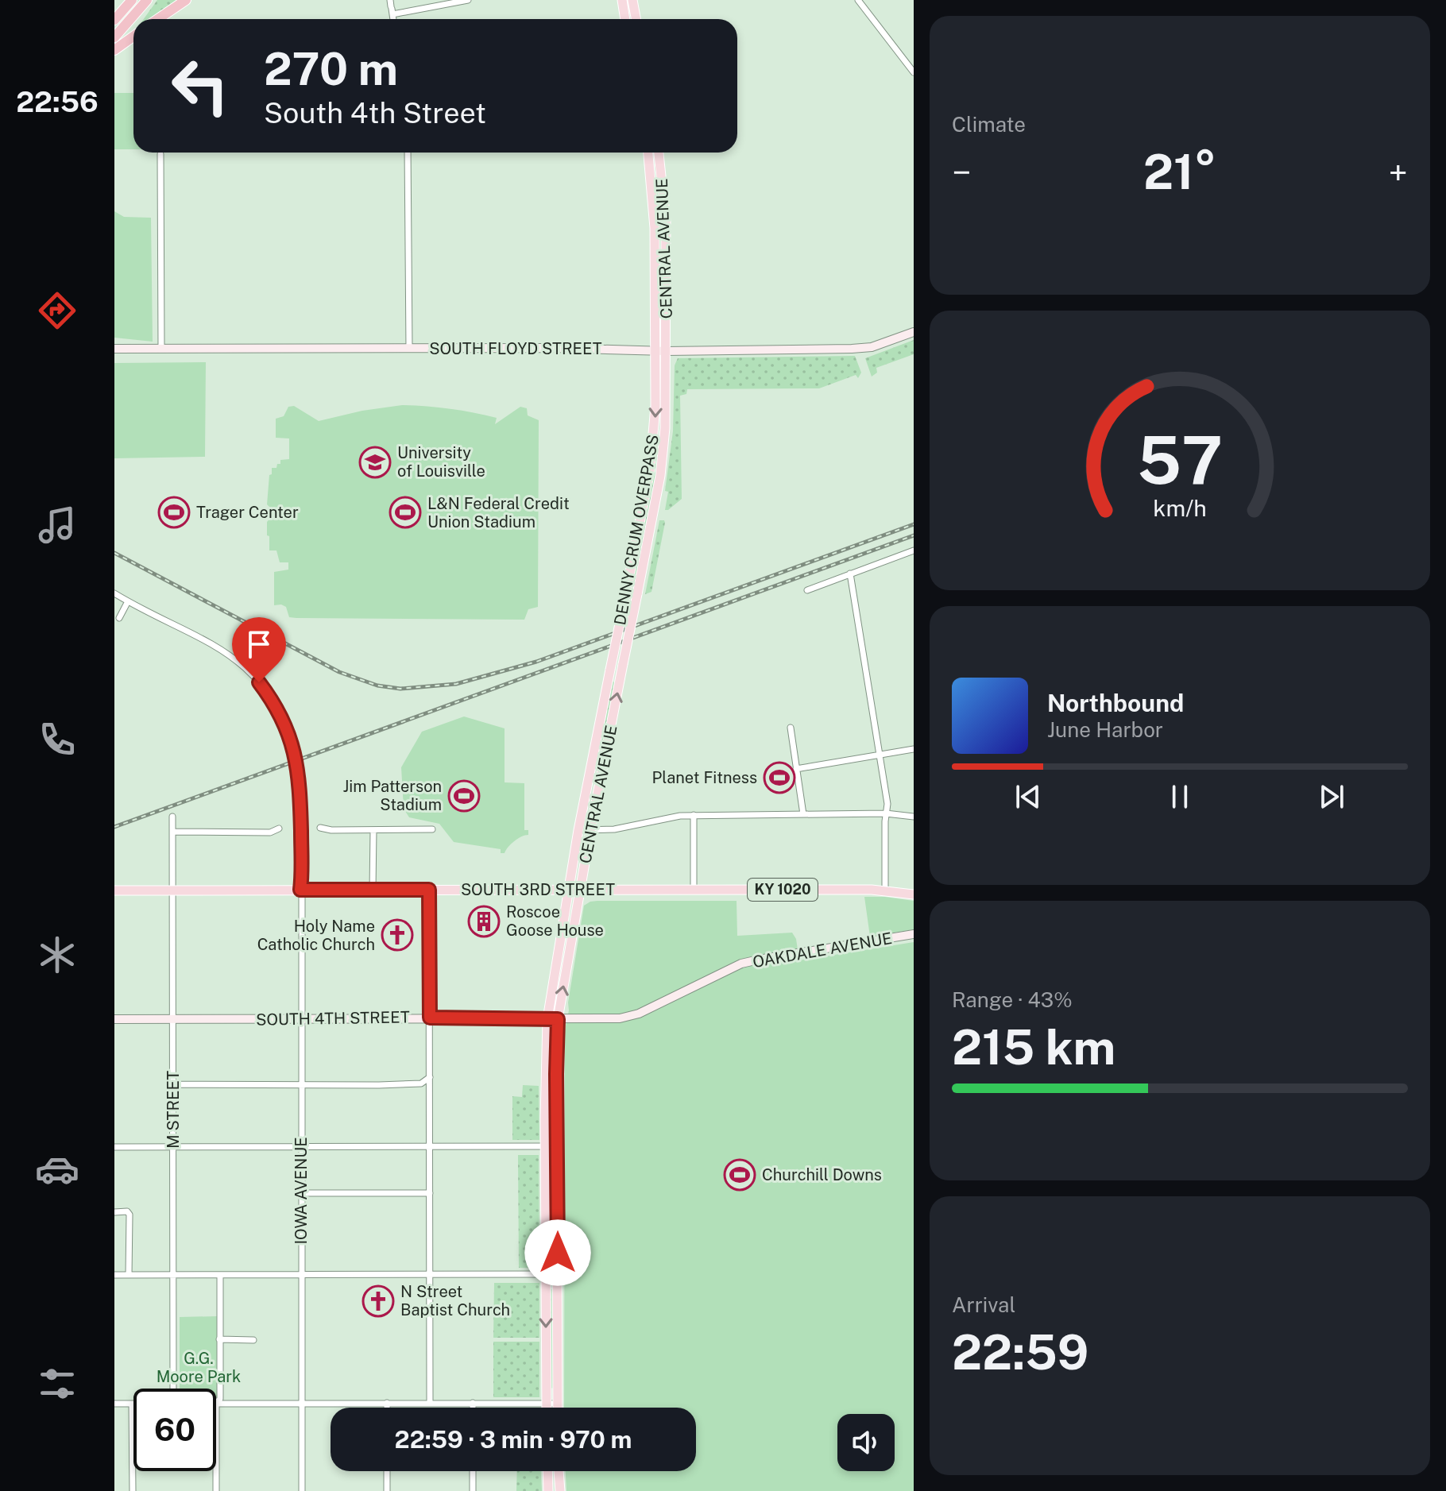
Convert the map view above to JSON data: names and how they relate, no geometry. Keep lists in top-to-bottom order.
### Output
{
  "streets": {
    "main road": [
      "CENTRAL AVENUE",
      "SOUTH FLOYD STREET",
      "DENNY CRUM OVERPASS",
      "SOUTH 3RD STREET",
      "KY 1020",
      "OAKDALE AVENUE",
      "SOUTH 4TH STREET"
    ],
    "street": ["M STREET", "IOWA AVENUE"]
  },
  "crossings": [
    ["CENTRAL AVENUE", "SOUTH FLOYD STREET"],
    ["CENTRAL AVENUE", "DENNY CRUM OVERPASS"],
    ["CENTRAL AVENUE", "SOUTH 3RD STREET"],
    ["CENTRAL AVENUE", "SOUTH 4TH STREET"],
    ["SOUTH FLOYD STREET", "DENNY CRUM OVERPASS"],
    ["SOUTH 3RD STREET", "KY 1020"],
    ["SOUTH 3RD STREET", "M STREET"],
    ["SOUTH 3RD STREET", "IOWA AVENUE"],
    ["OAKDALE AVENUE", "SOUTH 4TH STREET"],
    ["SOUTH 4TH STREET", "M STREET"],
    ["SOUTH 4TH STREET", "IOWA AVENUE"]
  ],
  "parks": ["G.G. Moore Park"],
  "places": {
    "school or university": ["University of Louisville"],
    "sports": [
      "Trager Center",
      "L&N Federal Credit Union Stadium",
      "Planet Fitness",
      "Jim Patterson Stadium",
      "Churchill Downs"
    ],
    "building": ["Roscoe Goose House"],
    "church": ["Holy Name Catholic Church", "N Street Baptist Church"]
  },
  "page": {
    "tabs": "22:56",
    "tile": [
      "Climate",
      ["Range · 43%", "215 km"],
      ["Arrival", "22:59"]
    ],
    "turn": ["270 m", "South 4th Street"],
    "heat": ["−", "21°", "+"],
    "song": ["Northbound", "June Harbor"],
    "limit": "60",
    "trip": "22:59 · 3 min · 970 m",
    "gauge": ["57", "km/h"]
  }
}
